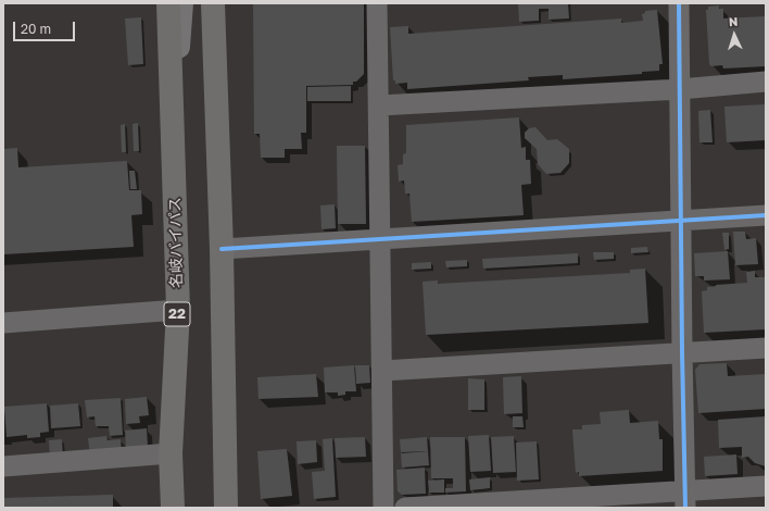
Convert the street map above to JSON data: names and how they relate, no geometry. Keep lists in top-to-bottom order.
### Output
{
  "streets": {
    "highway": ["名岐バイパス", "22"]
  },
  "scale_bar": "20 m",
  "north": "top"
}
